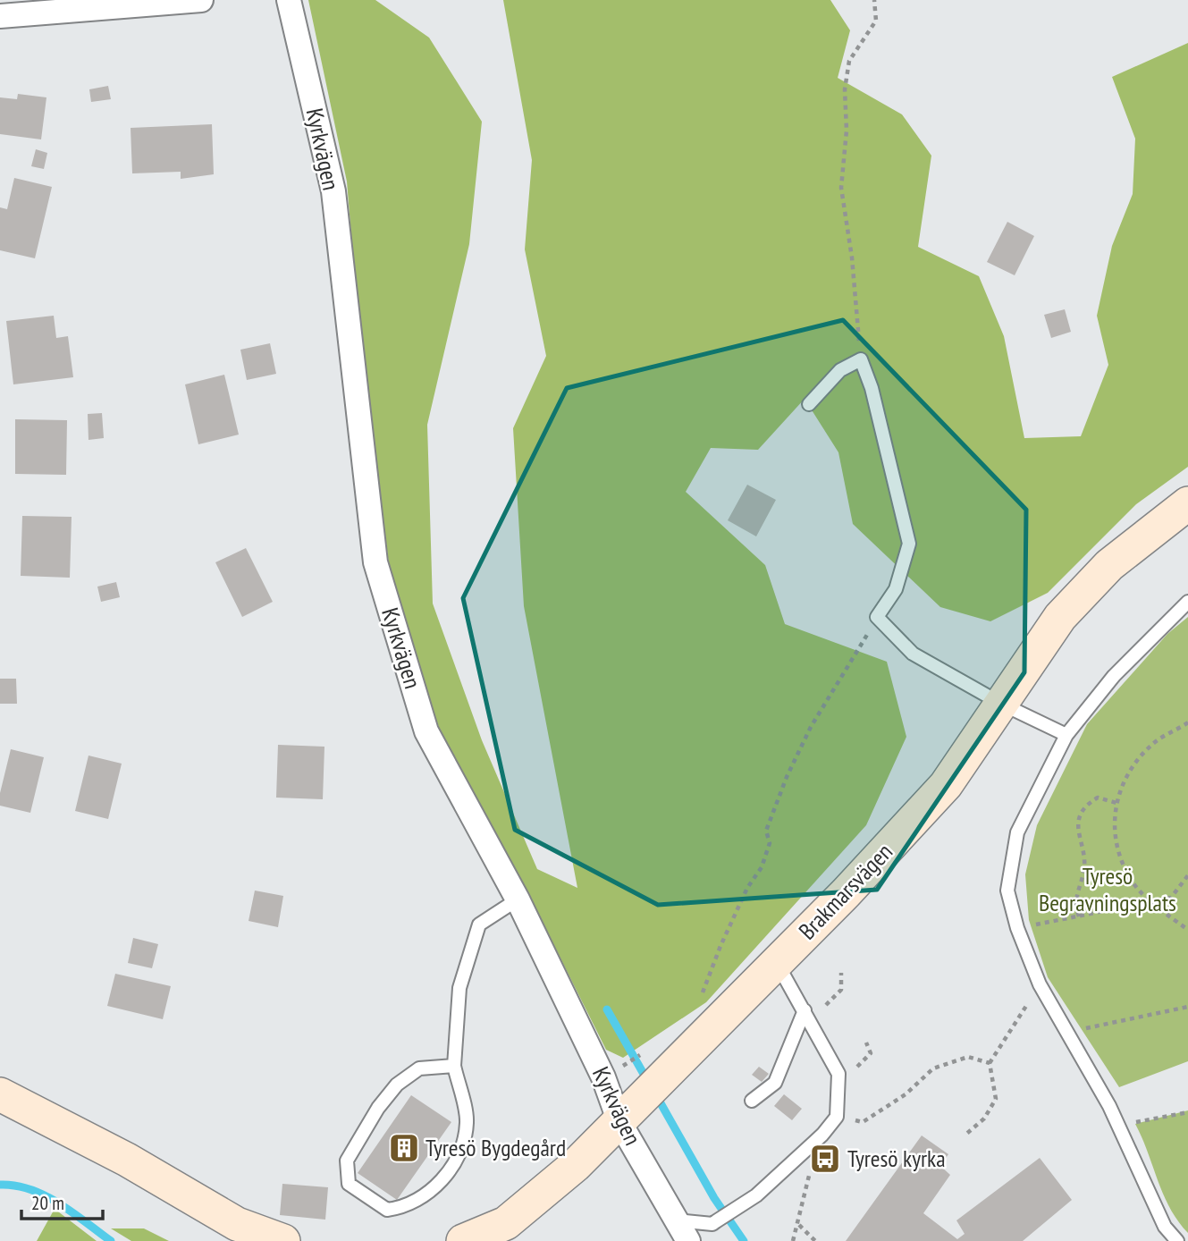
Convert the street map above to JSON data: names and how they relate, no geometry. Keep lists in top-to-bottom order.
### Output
{
  "streets": {
    "street": ["Kyrkvägen", "Brakmarsvägen"]
  },
  "crossings": [
    ["Kyrkvägen", "Brakmarsvägen"]
  ],
  "parks": ["Tyresö Begravningsplats"],
  "places": {
    "building": ["Tyresö Bygdegård"],
    "bus stop": ["Tyresö kyrka"]
  },
  "scale_bar": "20 m"
}
